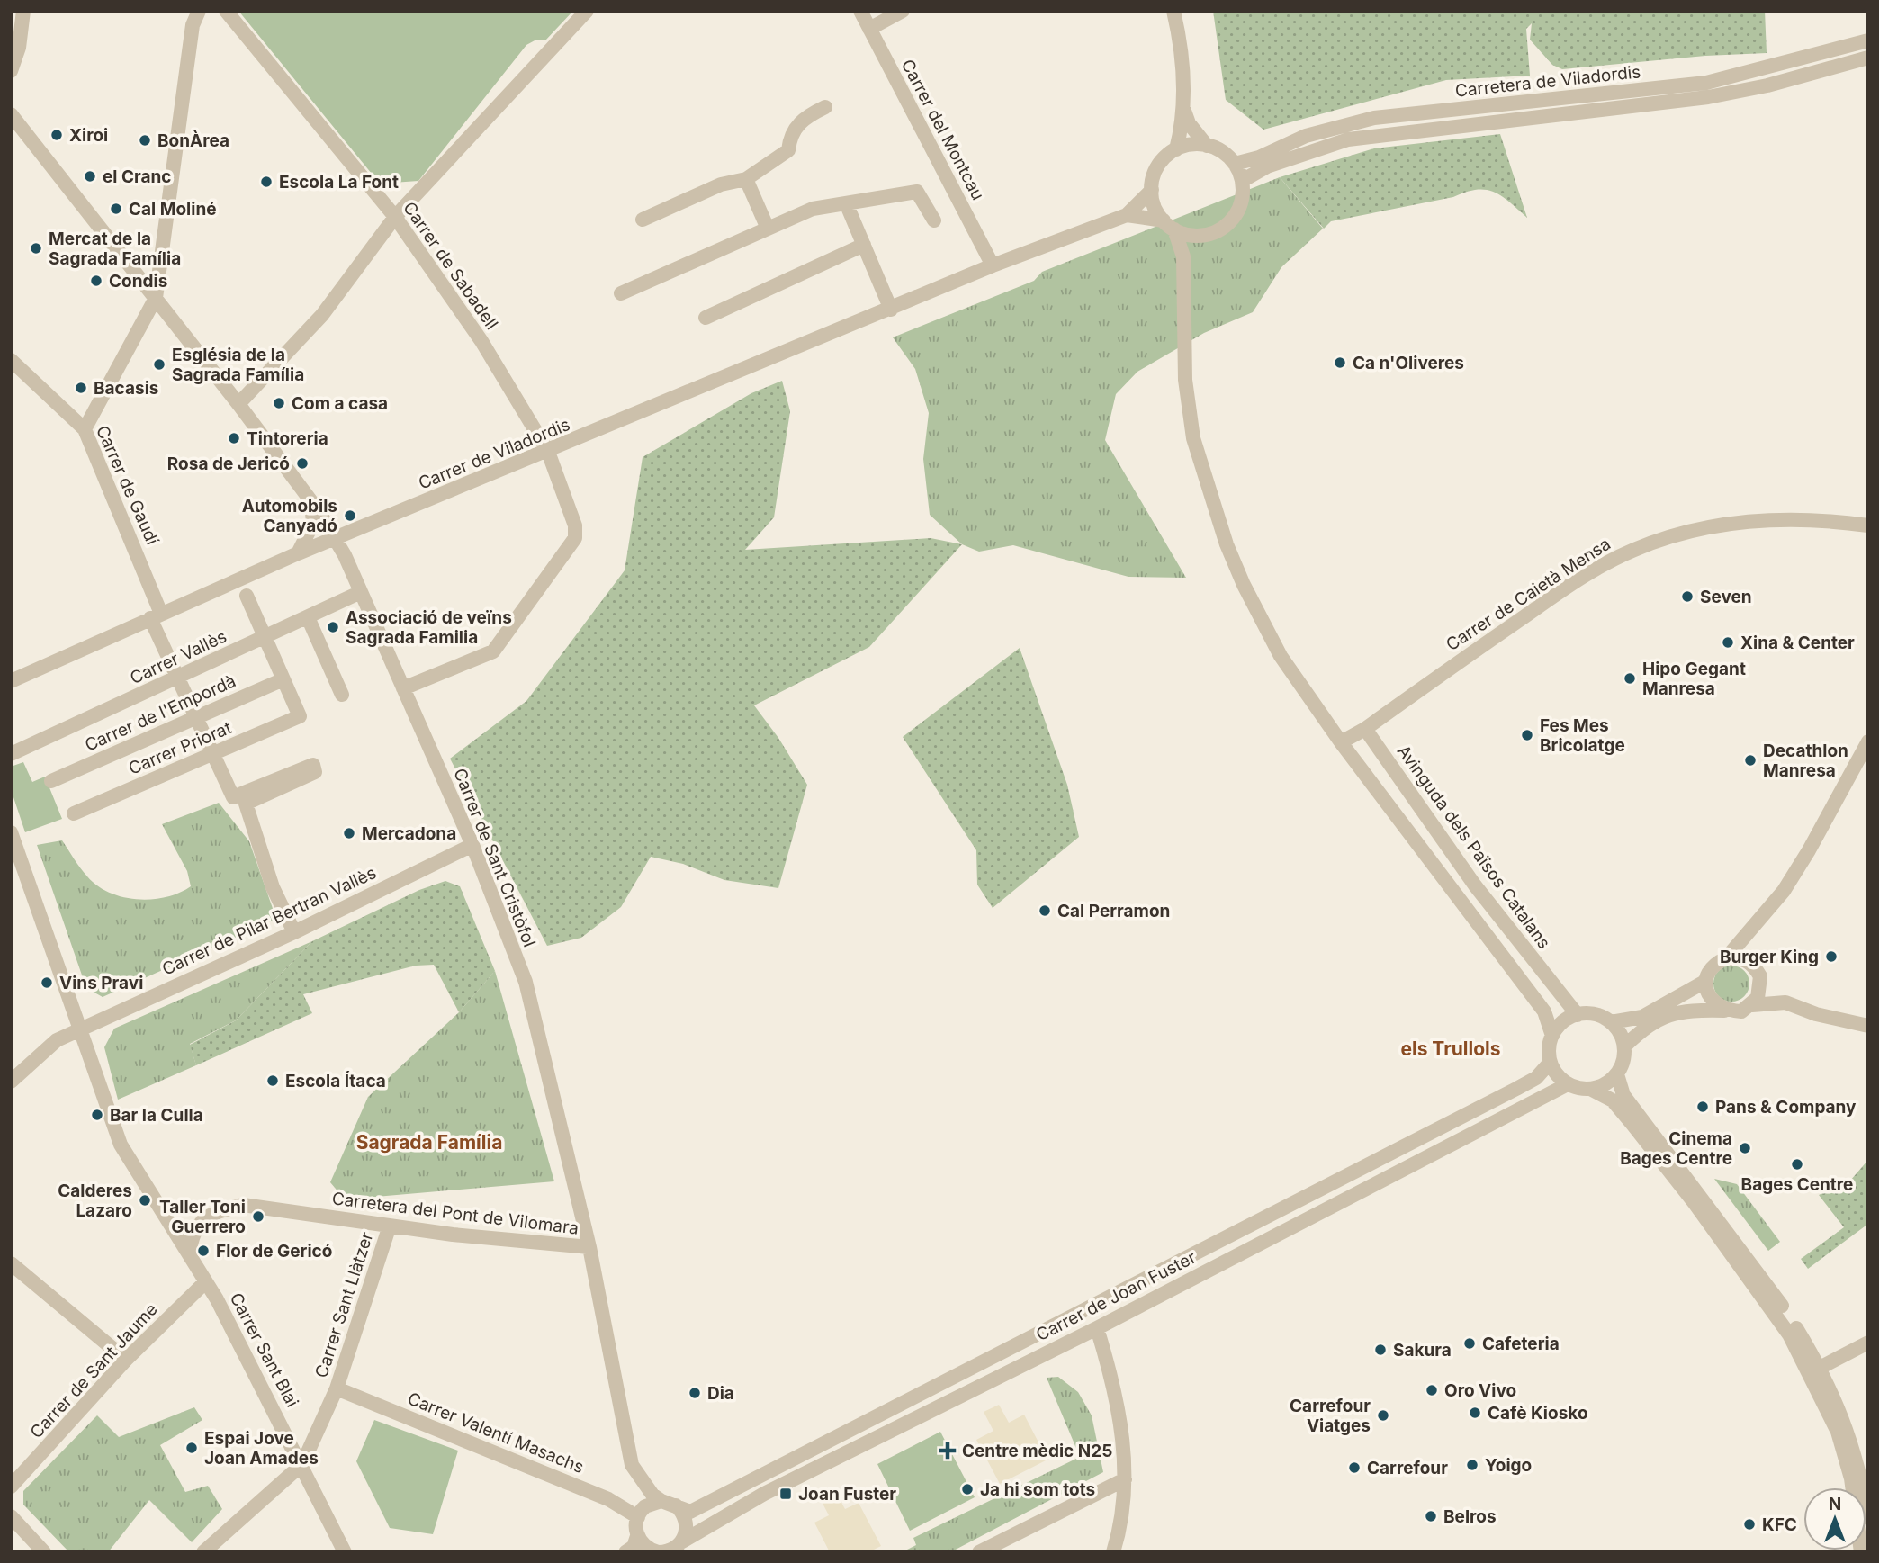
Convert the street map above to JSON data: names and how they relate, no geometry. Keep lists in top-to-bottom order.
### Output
{
  "streets": {
    "street": [
      "Carretera de Viladordis",
      "Carrer del Montcau",
      "Carrer de Sabadell",
      "Carrer de Viladordis",
      "Carrer de Gaudí",
      "Carrer de Caietà Mensa",
      "Carrer Vallès",
      "Carrer de l'Empordà",
      "Carrer Priorat",
      "Avinguda dels Països Catalans",
      "Carrer de Sant Cristòfol",
      "Carrer de Pilar Bertran Vallès",
      "Carretera del Pont de Vilomara",
      "Carrer de Joan Fuster",
      "Carrer Sant Llàtzer",
      "Carrer Sant Blai",
      "Carrer de Sant Jaume",
      "Carrer Valentí Masachs"
    ]
  },
  "crossings": [
    ["Carrer del Montcau", "Carrer de Viladordis"],
    ["Carrer de Sabadell", "Carrer de Viladordis"],
    ["Carrer de Sabadell", "Carrer de Sant Cristòfol"],
    ["Carrer de Viladordis", "Carrer de Gaudí"],
    ["Carrer de Viladordis", "Carrer de Sant Cristòfol"],
    ["Carrer de Gaudí", "Carrer Vallès"],
    ["Carrer de Gaudí", "Carrer de l'Empordà"],
    ["Carrer de Gaudí", "Carrer Priorat"],
    ["Carrer de Gaudí", "Carrer de Pilar Bertran Vallès"],
    ["Carrer de Caietà Mensa", "Avinguda dels Països Catalans"],
    ["Carrer Vallès", "Carrer de Sant Cristòfol"],
    ["Carrer de l'Empordà", "Carrer Priorat"],
    ["Avinguda dels Països Catalans", "Carrer de Joan Fuster"],
    ["Carrer de Sant Cristòfol", "Carrer de Pilar Bertran Vallès"],
    ["Carrer de Sant Cristòfol", "Carretera del Pont de Vilomara"],
    ["Carrer de Pilar Bertran Vallès", "Carrer Sant Blai"],
    ["Carretera del Pont de Vilomara", "Carrer de Joan Fuster"],
    ["Carretera del Pont de Vilomara", "Carrer Sant Llàtzer"],
    ["Carretera del Pont de Vilomara", "Carrer Sant Blai"],
    ["Carretera del Pont de Vilomara", "Carrer Valentí Masachs"],
    ["Carrer de Joan Fuster", "Carrer Valentí Masachs"],
    ["Carrer Sant Llàtzer", "Carrer Sant Blai"],
    ["Carrer Sant Llàtzer", "Carrer Valentí Masachs"],
    ["Carrer Sant Blai", "Carrer de Sant Jaume"]
  ],
  "districts": ["els Trullols", "Sagrada Família"],
  "places": {
    "other": [
      "Xiroi",
      "BonÀrea",
      "el Cranc",
      "Escola La Font",
      "Cal Moliné",
      "Mercat de la Sagrada Família",
      "Condis",
      "Ca n'Oliveres",
      "Església de la Sagrada Família",
      "Bacasis",
      "Com a casa",
      "Tintoreria",
      "Rosa de Jericó",
      "Automobils Canyadó",
      "Seven",
      "Associació de veïns Sagrada Familia",
      "Xina & Center",
      "Hipo Gegant Manresa",
      "Fes Mes Bricolatge",
      "Decathlon Manresa",
      "Mercadona",
      "Cal Perramon",
      "Burger King",
      "Vins Pravi",
      "Escola Ítaca",
      "Pans & Company",
      "Bar la Culla",
      "Cinema Bages Centre",
      "Bages Centre",
      "Calderes Lazaro",
      "Taller Toni Guerrero",
      "Flor de Gericó",
      "Cafeteria",
      "Sakura",
      "Oro Vivo",
      "Dia",
      "Cafè Kiosko",
      "Carrefour Viatges",
      "Espai Jove Joan Amades",
      "Yoigo",
      "Carrefour",
      "Ja hi som tots",
      "Belros",
      "KFC"
    ],
    "health": ["Centre mèdic N25"],
    "transit": ["Joan Fuster"]
  },
  "north": "top"
}
